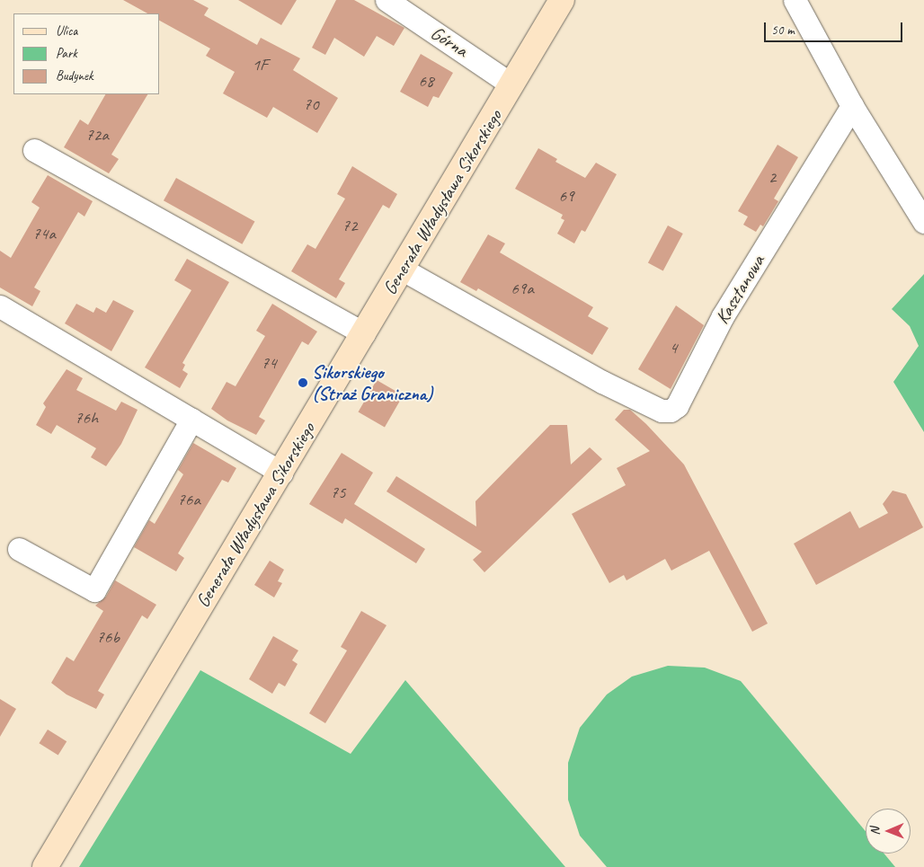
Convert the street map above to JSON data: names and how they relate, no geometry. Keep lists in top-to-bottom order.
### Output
{
  "streets": {
    "main road": ["Generała Władysława Sikorskiego"],
    "street": ["Górna", "Kasztanowa"]
  },
  "crossings": [
    ["Górna", "Generała Władysława Sikorskiego"],
    ["Generała Władysława Sikorskiego", "Kasztanowa"]
  ],
  "places": ["Sikorskiego (Straż Graniczna)"],
  "house_numbers": [
    "1F",
    "68",
    "70",
    "72a",
    "2",
    "69",
    "72",
    "74a",
    "69a",
    "4",
    "74",
    "76h",
    "75",
    "76a",
    "76b"
  ],
  "legend": ["Ulica", "Park", "Budynek"],
  "scale_bar": "50 m",
  "north": "left"
}
